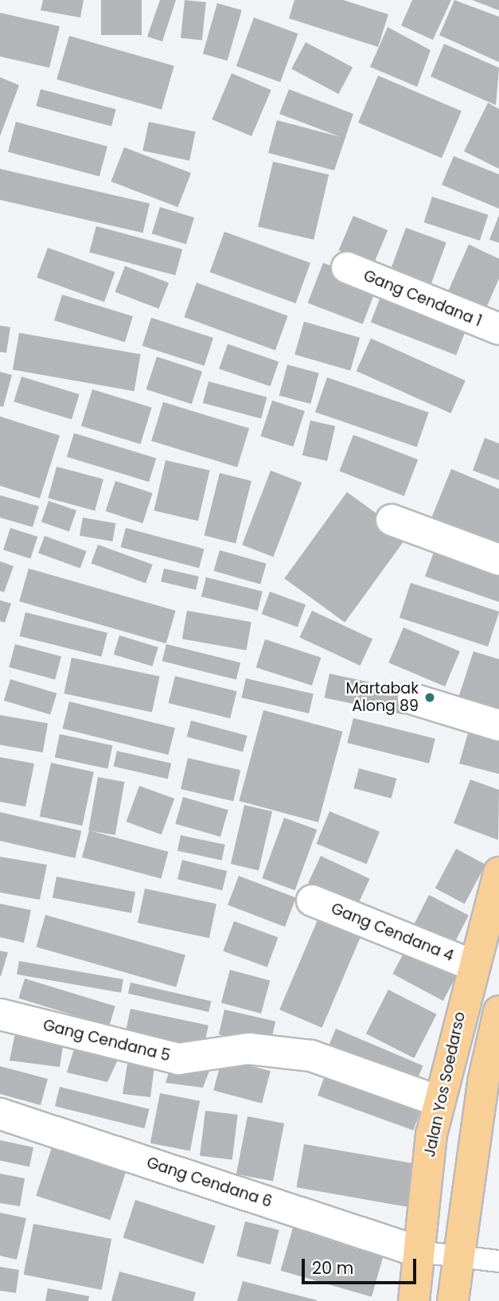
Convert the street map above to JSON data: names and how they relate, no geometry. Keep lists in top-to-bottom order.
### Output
{
  "streets": {
    "highway": ["Jalan Yos Soedarso"],
    "street": [
      "Gang Cendana 1",
      "Gang Cendana 4",
      "Gang Cendana 5",
      "Gang Cendana 6"
    ]
  },
  "crossings": [
    ["Gang Cendana 4", "Jalan Yos Soedarso"],
    ["Gang Cendana 5", "Jalan Yos Soedarso"],
    ["Jalan Yos Soedarso", "Gang Cendana 6"]
  ],
  "places": ["Martabak Along 89"],
  "scale_bar": "20 m"
}
